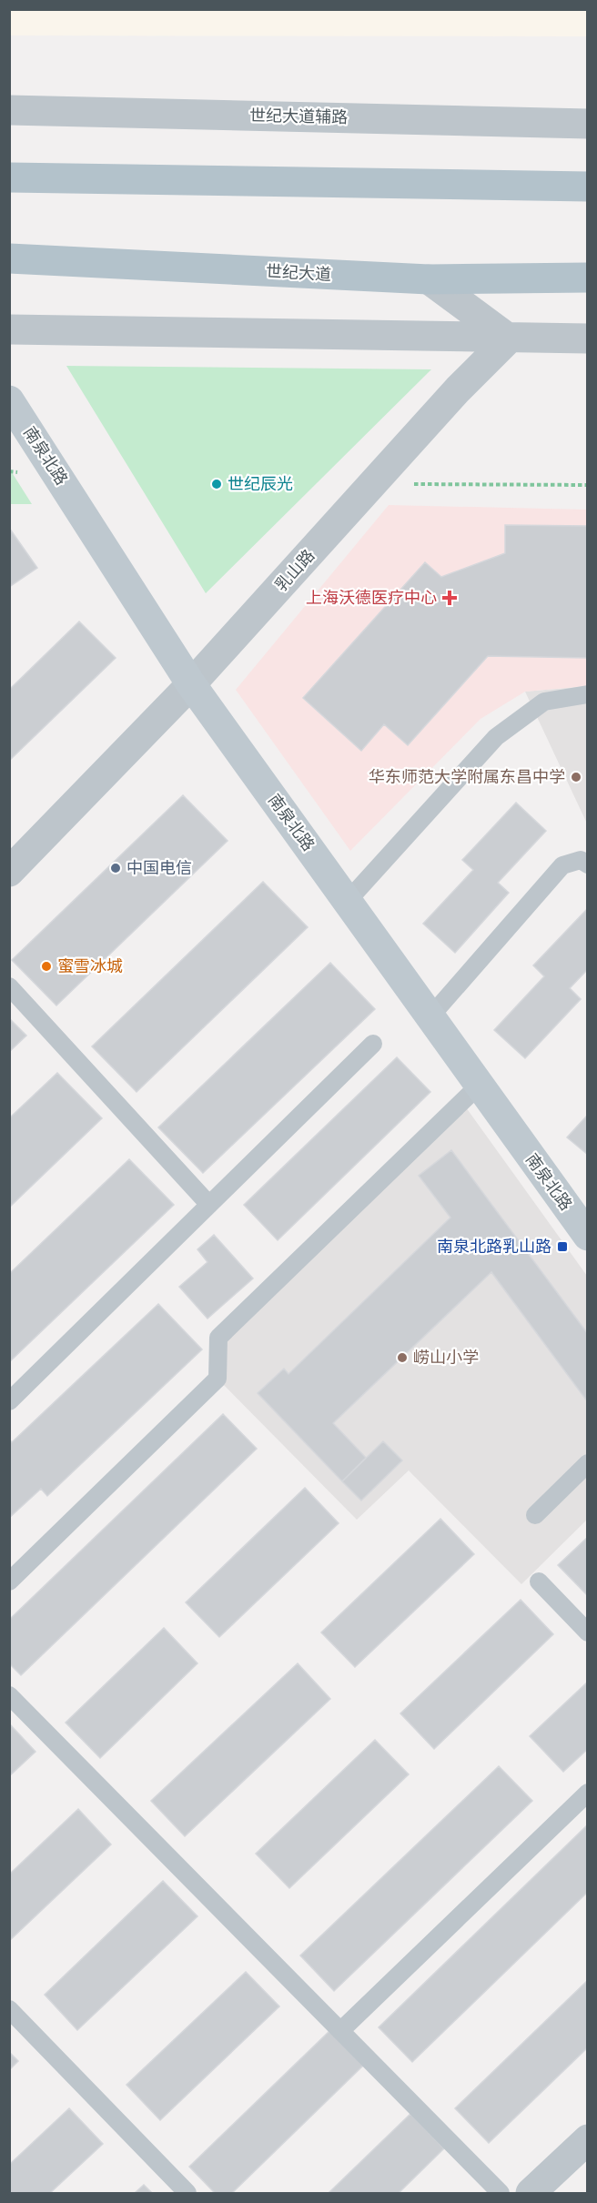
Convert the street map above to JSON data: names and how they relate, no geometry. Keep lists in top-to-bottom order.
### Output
{
  "streets": {
    "main road": ["世纪大道"],
    "street": ["世纪大道辅路", "南泉北路", "乳山路"]
  },
  "crossings": [
    ["南泉北路", "乳山路"]
  ],
  "places": {
    "other": [
      "世纪辰光",
      "华东师范大学附属东昌中学",
      "中国电信",
      "蜜雪冰城",
      "崂山小学"
    ],
    "health": ["上海沃德医疗中心"],
    "transit": ["南泉北路乳山路"]
  }
}
